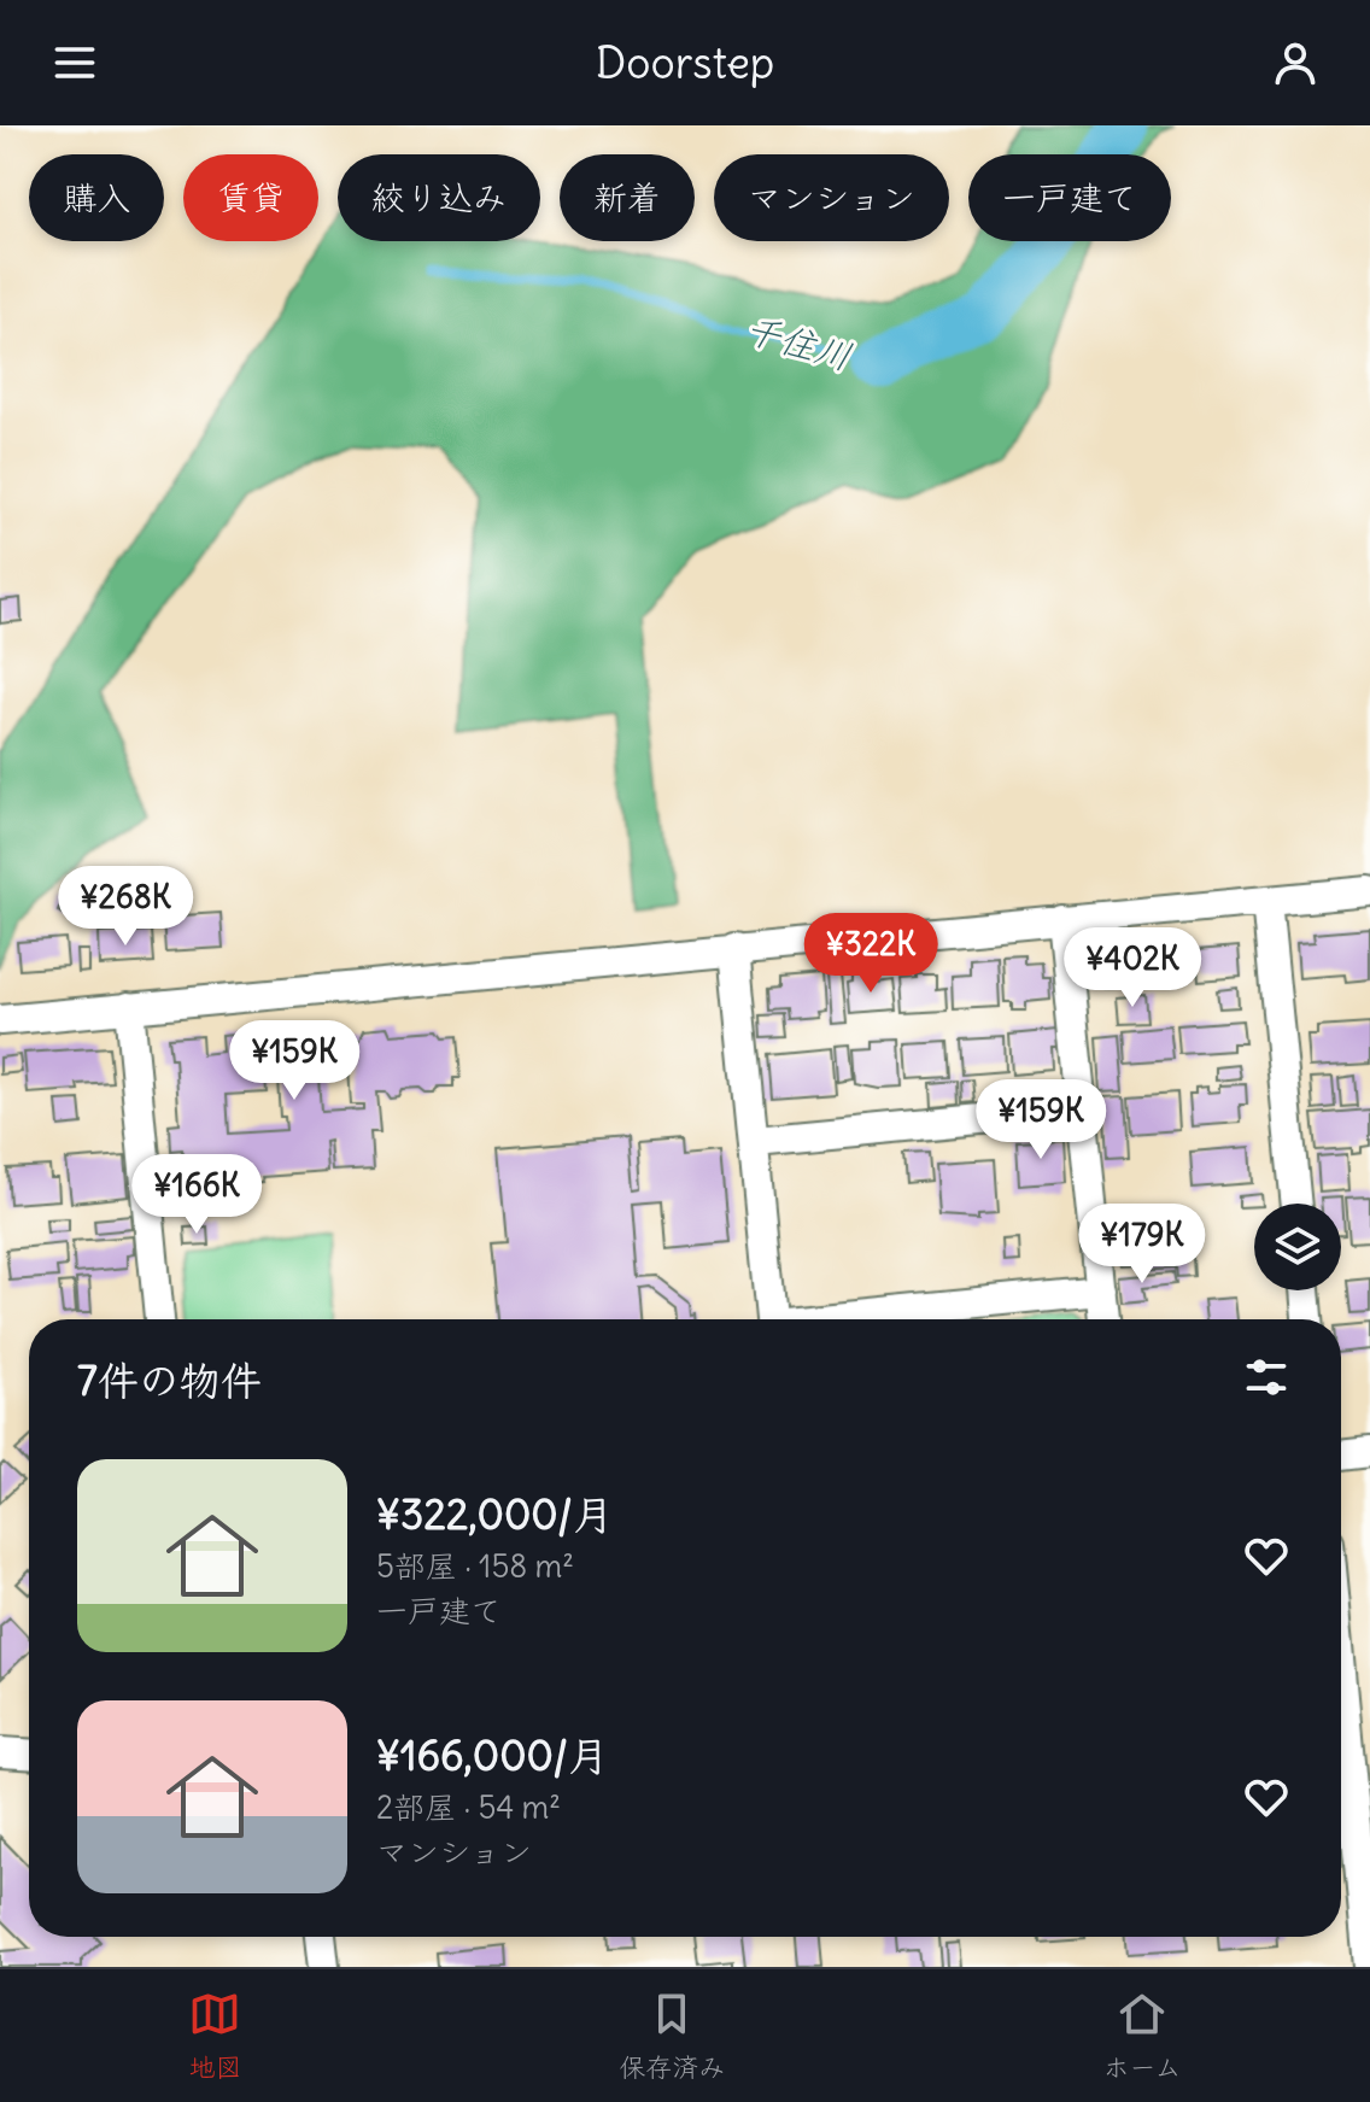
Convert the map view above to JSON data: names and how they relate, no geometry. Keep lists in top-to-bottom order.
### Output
{
  "water": ["千住川"],
  "page": {
    "header": "Doorstep",
    "chip": [
      "購入",
      "賃貸",
      "絞り込み",
      "新着",
      "マンション",
      "一戸建て"
    ],
    "price": [
      "¥268K",
      "¥322K",
      "¥402K",
      "¥159K",
      "¥159K",
      "¥166K",
      "¥179K"
    ],
    "heading": "7件の物件",
    "list": [
      {
        "name": "¥322,000/月",
        "note": "5部屋 · 158 m² · 一戸建て"
      },
      {
        "name": "¥166,000/月",
        "note": "2部屋 · 54 m² · マンション"
      }
    ],
    "tabs": ["地図", "保存済み", "ホーム"]
  }
}
